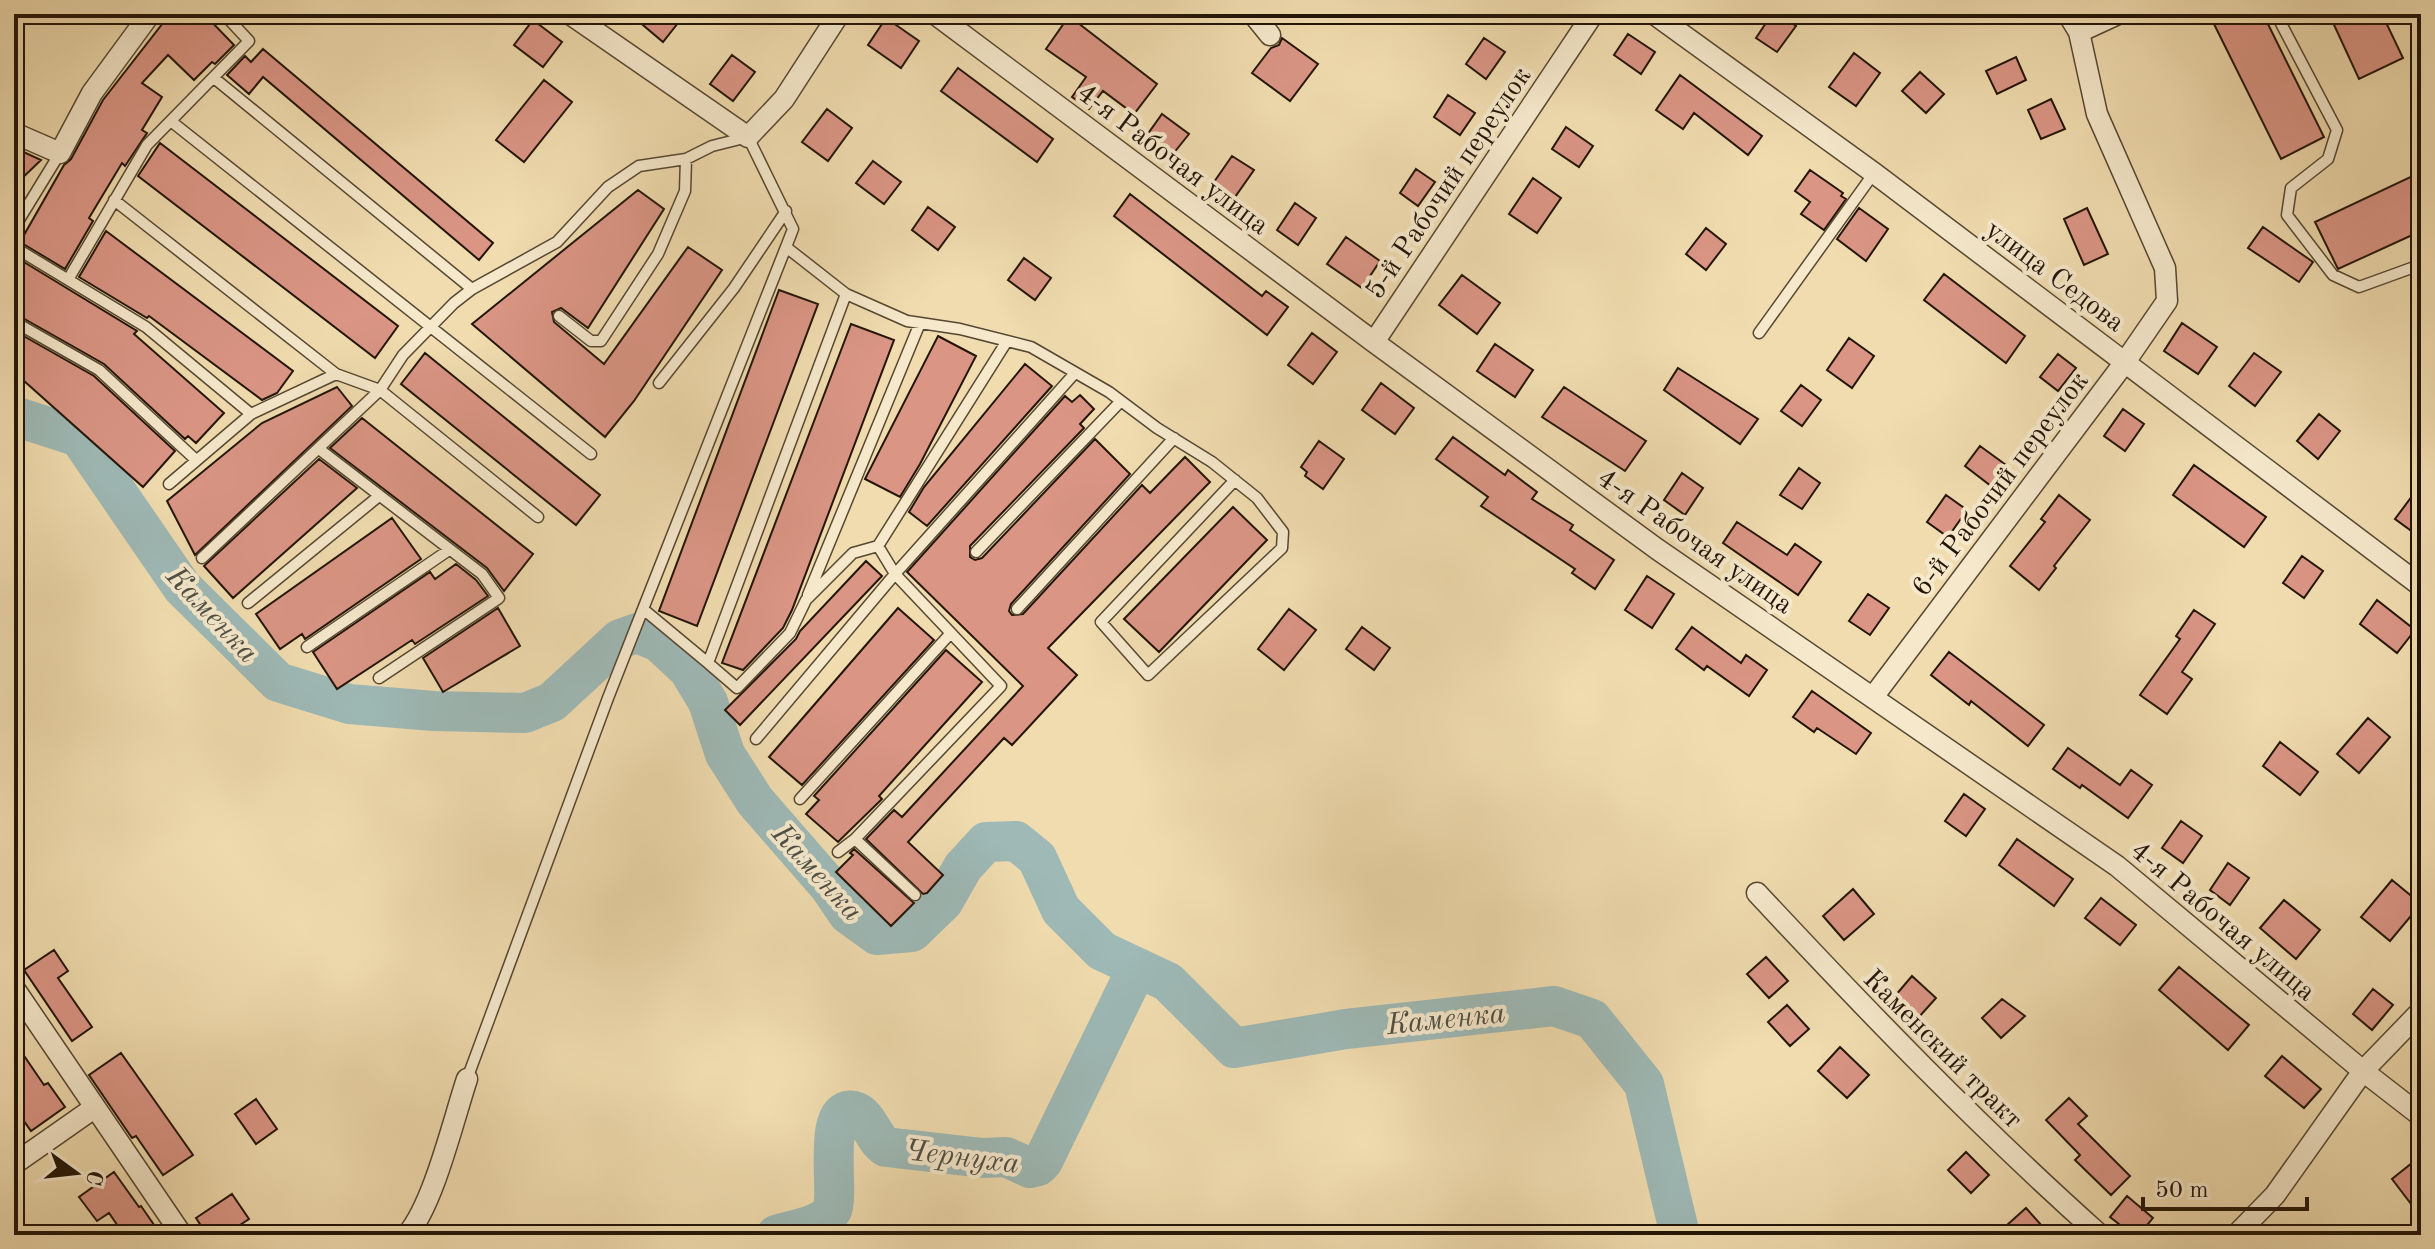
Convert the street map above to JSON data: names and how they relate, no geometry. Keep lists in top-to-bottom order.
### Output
{
  "streets": {
    "street": [
      "4-я Рабочая улица",
      "5-й Рабочий переулок",
      "улица Седова",
      "6-й Рабочий переулок",
      "Каменский тракт"
    ]
  },
  "crossings": [
    ["4-я Рабочая улица", "5-й Рабочий переулок"],
    ["4-я Рабочая улица", "6-й Рабочий переулок"],
    ["улица Седова", "6-й Рабочий переулок"]
  ],
  "water": ["Каменка", "Чернуха"],
  "scale_bar": "50 m",
  "north": "right"
}
